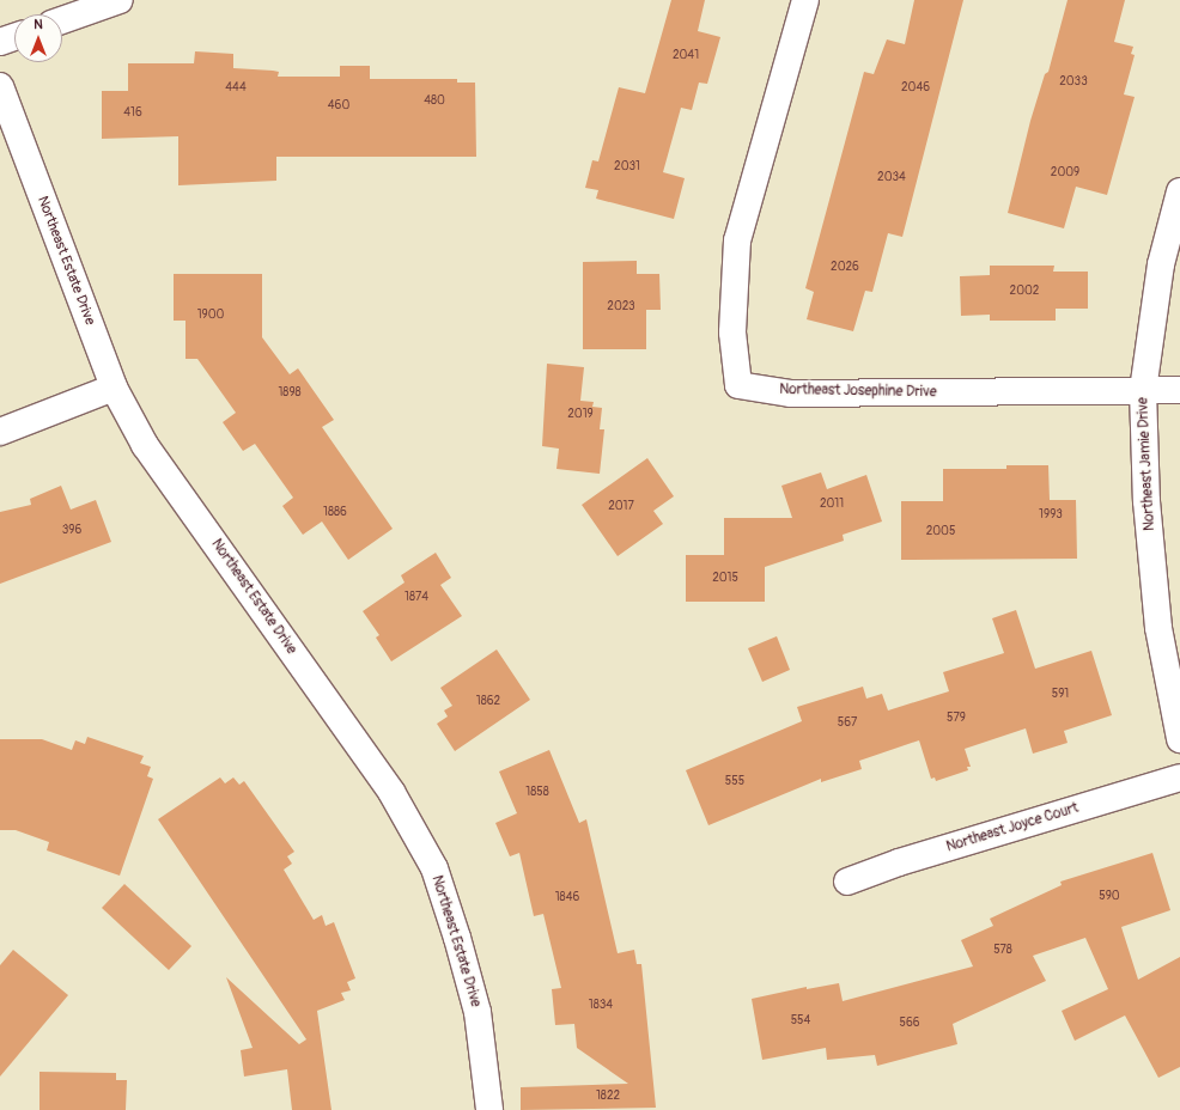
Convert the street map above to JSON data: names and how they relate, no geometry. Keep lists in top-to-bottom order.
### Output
{
  "streets": {
    "street": [
      "Northeast Estate Drive",
      "Northeast Josephine Drive",
      "Northeast Jamie Drive",
      "Northeast Joyce Court"
    ]
  },
  "crossings": [
    ["Northeast Josephine Drive", "Northeast Jamie Drive"]
  ],
  "house_numbers": [
    "2041",
    "2033",
    "444",
    "2046",
    "480",
    "460",
    "416",
    "2031",
    "2009",
    "2034",
    "2026",
    "2002",
    "2023",
    "1900",
    "1898",
    "2019",
    "2011",
    "2017",
    "1886",
    "1993",
    "396",
    "2005",
    "2015",
    "1874",
    "591",
    "1862",
    "579",
    "567",
    "555",
    "1858",
    "590",
    "1846",
    "578",
    "1834",
    "554",
    "566",
    "1822"
  ],
  "north": "top"
}
